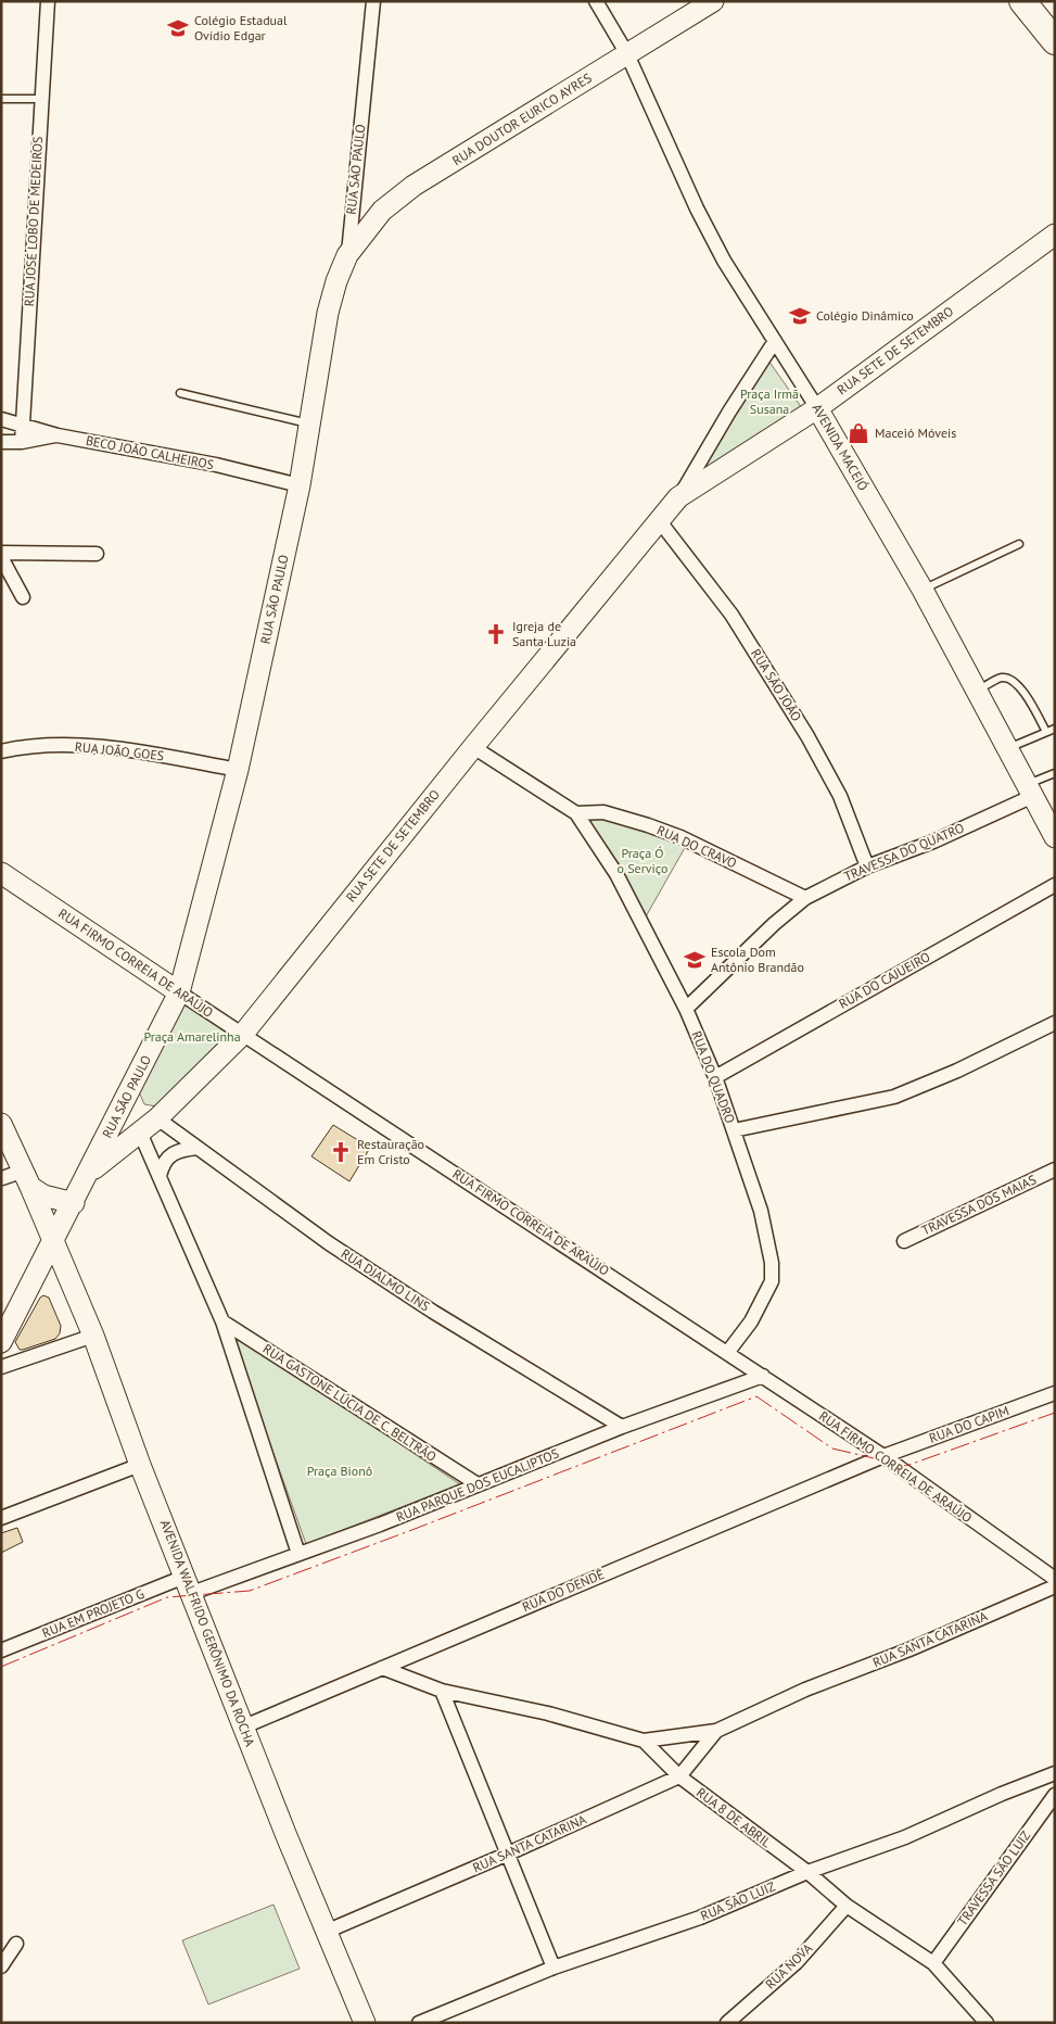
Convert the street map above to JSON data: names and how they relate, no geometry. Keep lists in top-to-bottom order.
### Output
{
  "streets": {
    "street": [
      "RUA DOUTOR EURICO AYRES",
      "RUA SÃO PAULO",
      "RUA JOSÉ LOBO DE MEDEIROS",
      "RUA SETE DE SETEMBRO",
      "AVENIDA MACEIÓ",
      "BECO JOÃO CALHEIROS",
      "RUA SÃO JOÃO",
      "RUA JOÃO GOES",
      "RUA DO CRAVO",
      "TRAVESSA DO QUATRO",
      "RUA FIRMO CORREIA DE ARAÚJO",
      "RUA DO CAJUEIRO",
      "RUA DO QUADRO",
      "TRAVESSA DOS MAIAS",
      "RUA DJALMO LINS",
      "RUA GASTONE LÚCIA DE C. BELTRÃO",
      "RUA DO CAPIM",
      "RUA PARQUE DOS EUCALIPTOS",
      "RUA DO DENDÊ",
      "RUA EM PROJETO G",
      "AVENIDA WALFRIDO GERÔNIMO DA ROCHA",
      "RUA SANTA CATARINA",
      "RUA 8 DE ABRIL",
      "TRAVESSA SÃO LUIZ",
      "RUA SÃO LUIZ",
      "RUA NOVA"
    ]
  },
  "crossings": [
    ["RUA DOUTOR EURICO AYRES", "RUA SÃO PAULO"],
    ["RUA DOUTOR EURICO AYRES", "AVENIDA MACEIÓ"],
    ["RUA SÃO PAULO", "RUA SETE DE SETEMBRO"],
    ["RUA SÃO PAULO", "BECO JOÃO CALHEIROS"],
    ["RUA SÃO PAULO", "RUA JOÃO GOES"],
    ["RUA SÃO PAULO", "RUA FIRMO CORREIA DE ARAÚJO"],
    ["RUA SÃO PAULO", "AVENIDA WALFRIDO GERÔNIMO DA ROCHA"],
    ["RUA JOSÉ LOBO DE MEDEIROS", "BECO JOÃO CALHEIROS"],
    ["RUA SETE DE SETEMBRO", "AVENIDA MACEIÓ"],
    ["RUA SETE DE SETEMBRO", "RUA SÃO JOÃO"],
    ["RUA SETE DE SETEMBRO", "RUA FIRMO CORREIA DE ARAÚJO"],
    ["RUA SETE DE SETEMBRO", "RUA DJALMO LINS"],
    ["AVENIDA MACEIÓ", "TRAVESSA DO QUATRO"],
    ["RUA SÃO JOÃO", "TRAVESSA DO QUATRO"],
    ["RUA DO CRAVO", "TRAVESSA DO QUATRO"],
    ["RUA DO CRAVO", "RUA DO QUADRO"],
    ["TRAVESSA DO QUATRO", "RUA DO QUADRO"],
    ["RUA FIRMO CORREIA DE ARAÚJO", "RUA DO QUADRO"],
    ["RUA FIRMO CORREIA DE ARAÚJO", "RUA DO CAPIM"],
    ["RUA FIRMO CORREIA DE ARAÚJO", "RUA PARQUE DOS EUCALIPTOS"],
    ["RUA FIRMO CORREIA DE ARAÚJO", "RUA DO DENDÊ"],
    ["RUA DO CAJUEIRO", "RUA DO QUADRO"],
    ["RUA DJALMO LINS", "RUA PARQUE DOS EUCALIPTOS"],
    ["RUA GASTONE LÚCIA DE C. BELTRÃO", "RUA PARQUE DOS EUCALIPTOS"],
    ["RUA DO CAPIM", "RUA DO DENDÊ"],
    ["RUA PARQUE DOS EUCALIPTOS", "RUA EM PROJETO G"],
    ["RUA PARQUE DOS EUCALIPTOS", "AVENIDA WALFRIDO GERÔNIMO DA ROCHA"],
    ["RUA DO DENDÊ", "AVENIDA WALFRIDO GERÔNIMO DA ROCHA"],
    ["RUA DO DENDÊ", "RUA 8 DE ABRIL"],
    ["RUA EM PROJETO G", "AVENIDA WALFRIDO GERÔNIMO DA ROCHA"],
    ["AVENIDA WALFRIDO GERÔNIMO DA ROCHA", "RUA SANTA CATARINA"],
    ["RUA SANTA CATARINA", "RUA 8 DE ABRIL"],
    ["RUA 8 DE ABRIL", "TRAVESSA SÃO LUIZ"],
    ["RUA 8 DE ABRIL", "RUA SÃO LUIZ"],
    ["RUA 8 DE ABRIL", "RUA NOVA"]
  ],
  "parks": [
    "Praça Irmã Susana",
    "Praça Ó o Serviço",
    "Praça Amarelinha",
    "Praça Bionô"
  ],
  "places": {
    "school or university": ["Colégio Estadual Ovídio Edgar", "Colégio Dinâmico", "Escola Dom Antônio Brandão"],
    "shop": ["Maceió Móveis"],
    "church": ["Igreja de Santa Luzia", "Restauração Em Cristo"]
  }
}
